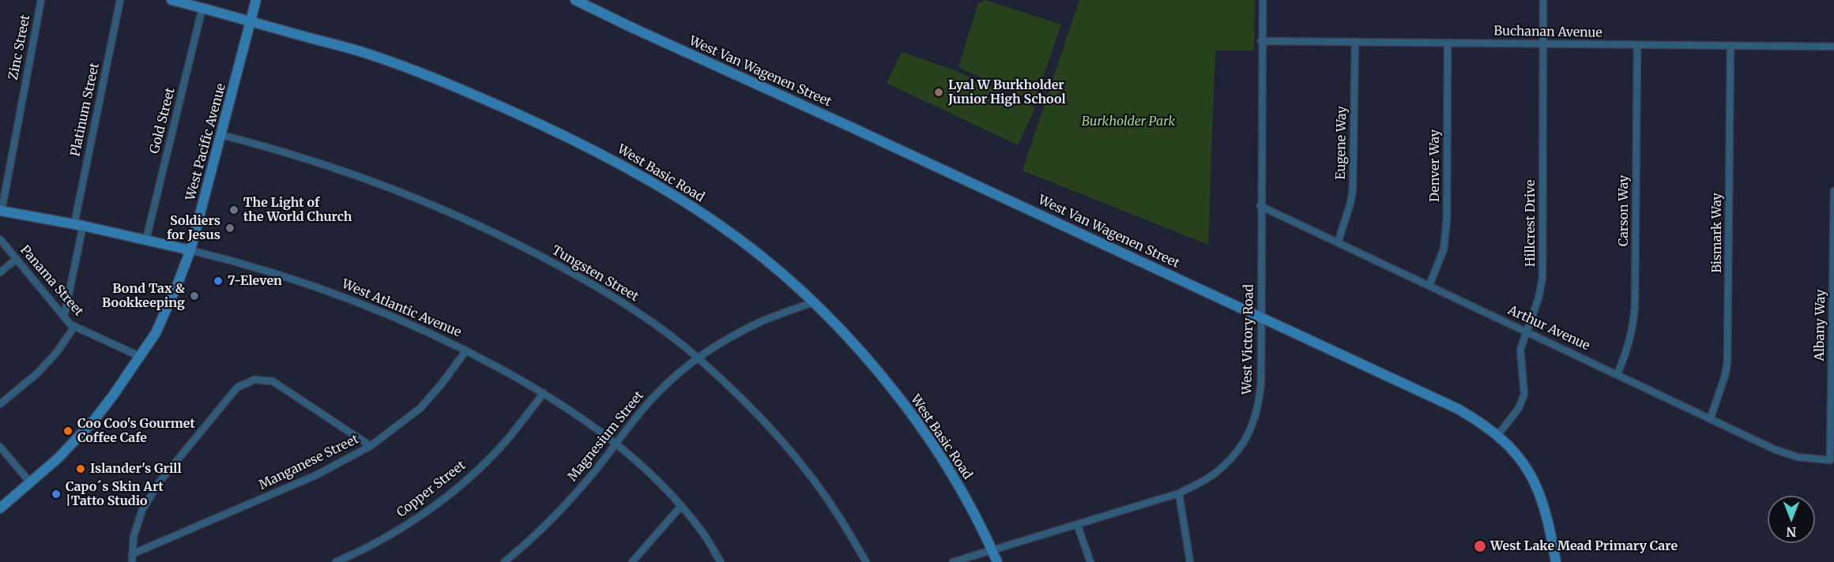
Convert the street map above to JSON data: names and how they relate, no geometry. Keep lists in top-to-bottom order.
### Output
{
  "streets": {
    "street": [
      "Buchanan Avenue",
      "Zinc Street",
      "West Van Wagenen Street",
      "Platinum Street",
      "Gold Street",
      "West Pacific Avenue",
      "Eugene Way",
      "Denver Way",
      "West Basic Road",
      "Carson Way",
      "Hillcrest Drive",
      "Bismark Way",
      "Tungsten Street",
      "Panama Street",
      "West Atlantic Avenue",
      "Albany Way",
      "Arthur Avenue",
      "West Victory Road",
      "Magnesium Street",
      "Manganese Street",
      "Copper Street"
    ]
  },
  "crossings": [
    ["Buchanan Avenue", "Eugene Way"],
    ["Buchanan Avenue", "Denver Way"],
    ["Buchanan Avenue", "Carson Way"],
    ["Buchanan Avenue", "Hillcrest Drive"],
    ["Buchanan Avenue", "Bismark Way"],
    ["Buchanan Avenue", "West Victory Road"],
    ["Zinc Street", "West Atlantic Avenue"],
    ["West Van Wagenen Street", "Hillcrest Drive"],
    ["West Van Wagenen Street", "West Victory Road"],
    ["Platinum Street", "Panama Street"],
    ["Platinum Street", "West Atlantic Avenue"],
    ["Gold Street", "West Basic Road"],
    ["Gold Street", "West Atlantic Avenue"],
    ["West Pacific Avenue", "West Basic Road"],
    ["West Pacific Avenue", "Tungsten Street"],
    ["West Pacific Avenue", "Panama Street"],
    ["West Pacific Avenue", "West Atlantic Avenue"],
    ["Eugene Way", "Arthur Avenue"],
    ["Denver Way", "Arthur Avenue"],
    ["West Basic Road", "West Victory Road"],
    ["West Basic Road", "Magnesium Street"],
    ["Carson Way", "Arthur Avenue"],
    ["Hillcrest Drive", "Arthur Avenue"],
    ["Bismark Way", "Arthur Avenue"],
    ["Tungsten Street", "Magnesium Street"],
    ["West Atlantic Avenue", "Magnesium Street"],
    ["West Atlantic Avenue", "Manganese Street"],
    ["West Atlantic Avenue", "Copper Street"],
    ["Albany Way", "Arthur Avenue"],
    ["Arthur Avenue", "West Victory Road"]
  ],
  "parks": ["Burkholder Park"],
  "places": [
    "Lyal W Burkholder Junior High School",
    "The Light of the World Church",
    "Soldiers for Jesus",
    "7-Eleven",
    "Bond Tax & Bookkeeping",
    "Coo Coo's Gourmet Coffee Cafe",
    "Islander's Grill",
    "Capo´s Skin Art |Tatto Studio",
    "West Lake Mead Primary Care"
  ],
  "north": "bottom"
}
